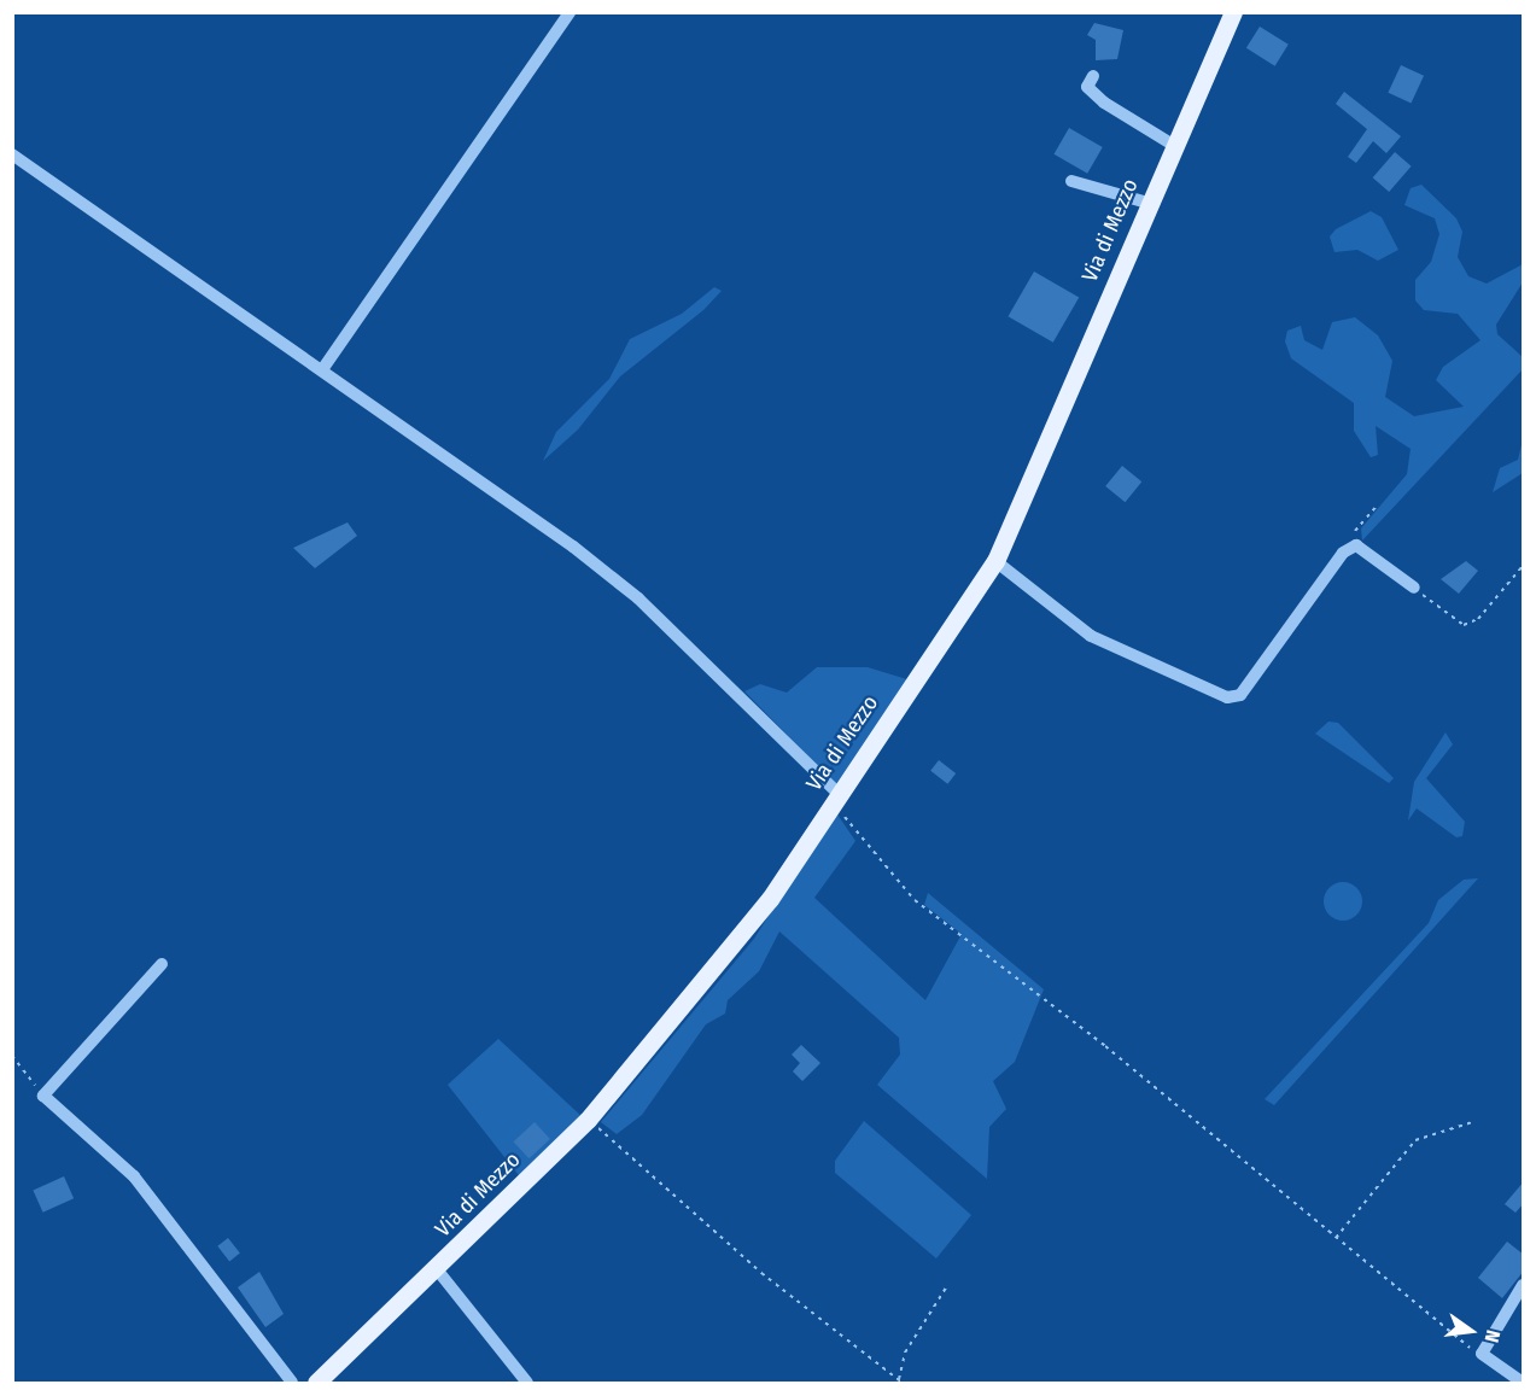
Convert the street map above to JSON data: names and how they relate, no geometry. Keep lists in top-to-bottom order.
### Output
{
  "streets": {
    "main road": ["Via di Mezzo"]
  },
  "north": "right"
}
